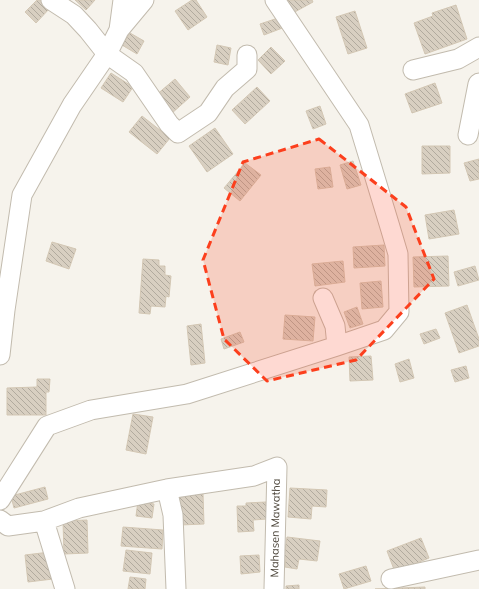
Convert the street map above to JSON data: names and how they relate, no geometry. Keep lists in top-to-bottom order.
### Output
{
  "streets": {
    "street": ["Mahasen Mawatha"]
  }
}
